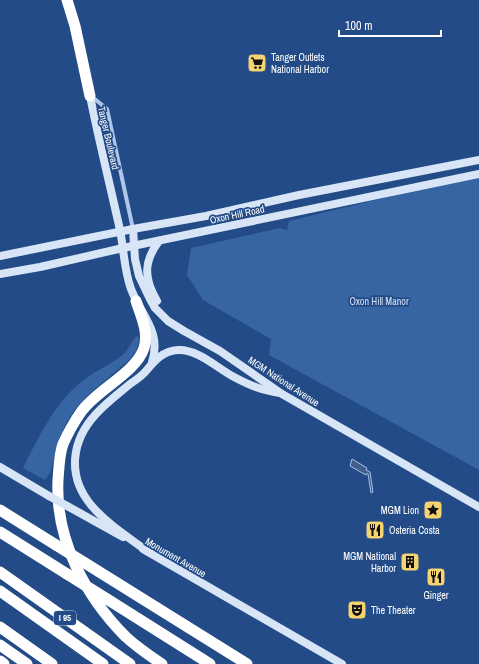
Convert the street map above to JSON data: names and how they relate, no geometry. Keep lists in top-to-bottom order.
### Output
{
  "streets": {
    "highway": ["I 95"],
    "main road": [
      "Tanger Boulevard",
      "Oxon Hill Road",
      "MGM National Avenue",
      "Monument Avenue"
    ]
  },
  "crossings": [
    ["Tanger Boulevard", "Oxon Hill Road"],
    ["Tanger Boulevard", "MGM National Avenue"],
    ["Oxon Hill Road", "MGM National Avenue"]
  ],
  "parks": ["Oxon Hill Manor"],
  "places": {
    "supermarket": ["Tanger Outlets National Harbor"],
    "place": ["MGM Lion"],
    "restaurant": ["Osteria Costa", "Ginger"],
    "building": ["MGM National Harbor"],
    "theatre": ["The Theater"]
  },
  "scale_bar": "100 m"
}
